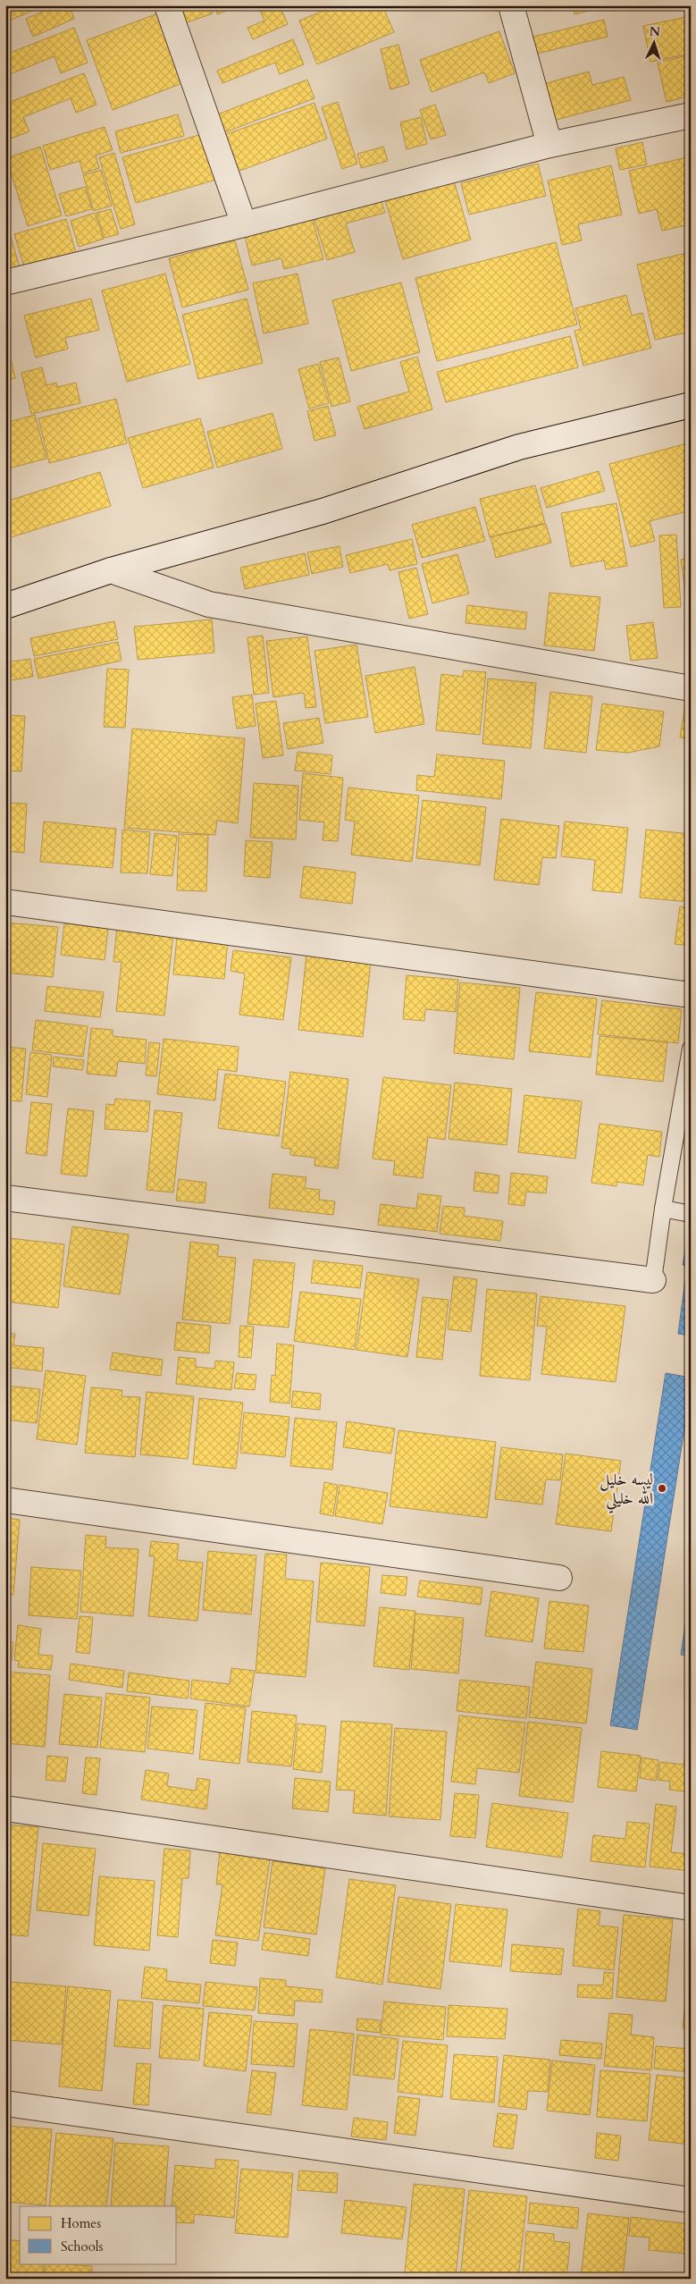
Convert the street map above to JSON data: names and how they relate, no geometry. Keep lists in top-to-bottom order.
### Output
{
  "places": ["ليسه خليل الله خليلي"],
  "legend": ["Homes", "Schools"],
  "north": "top"
}
